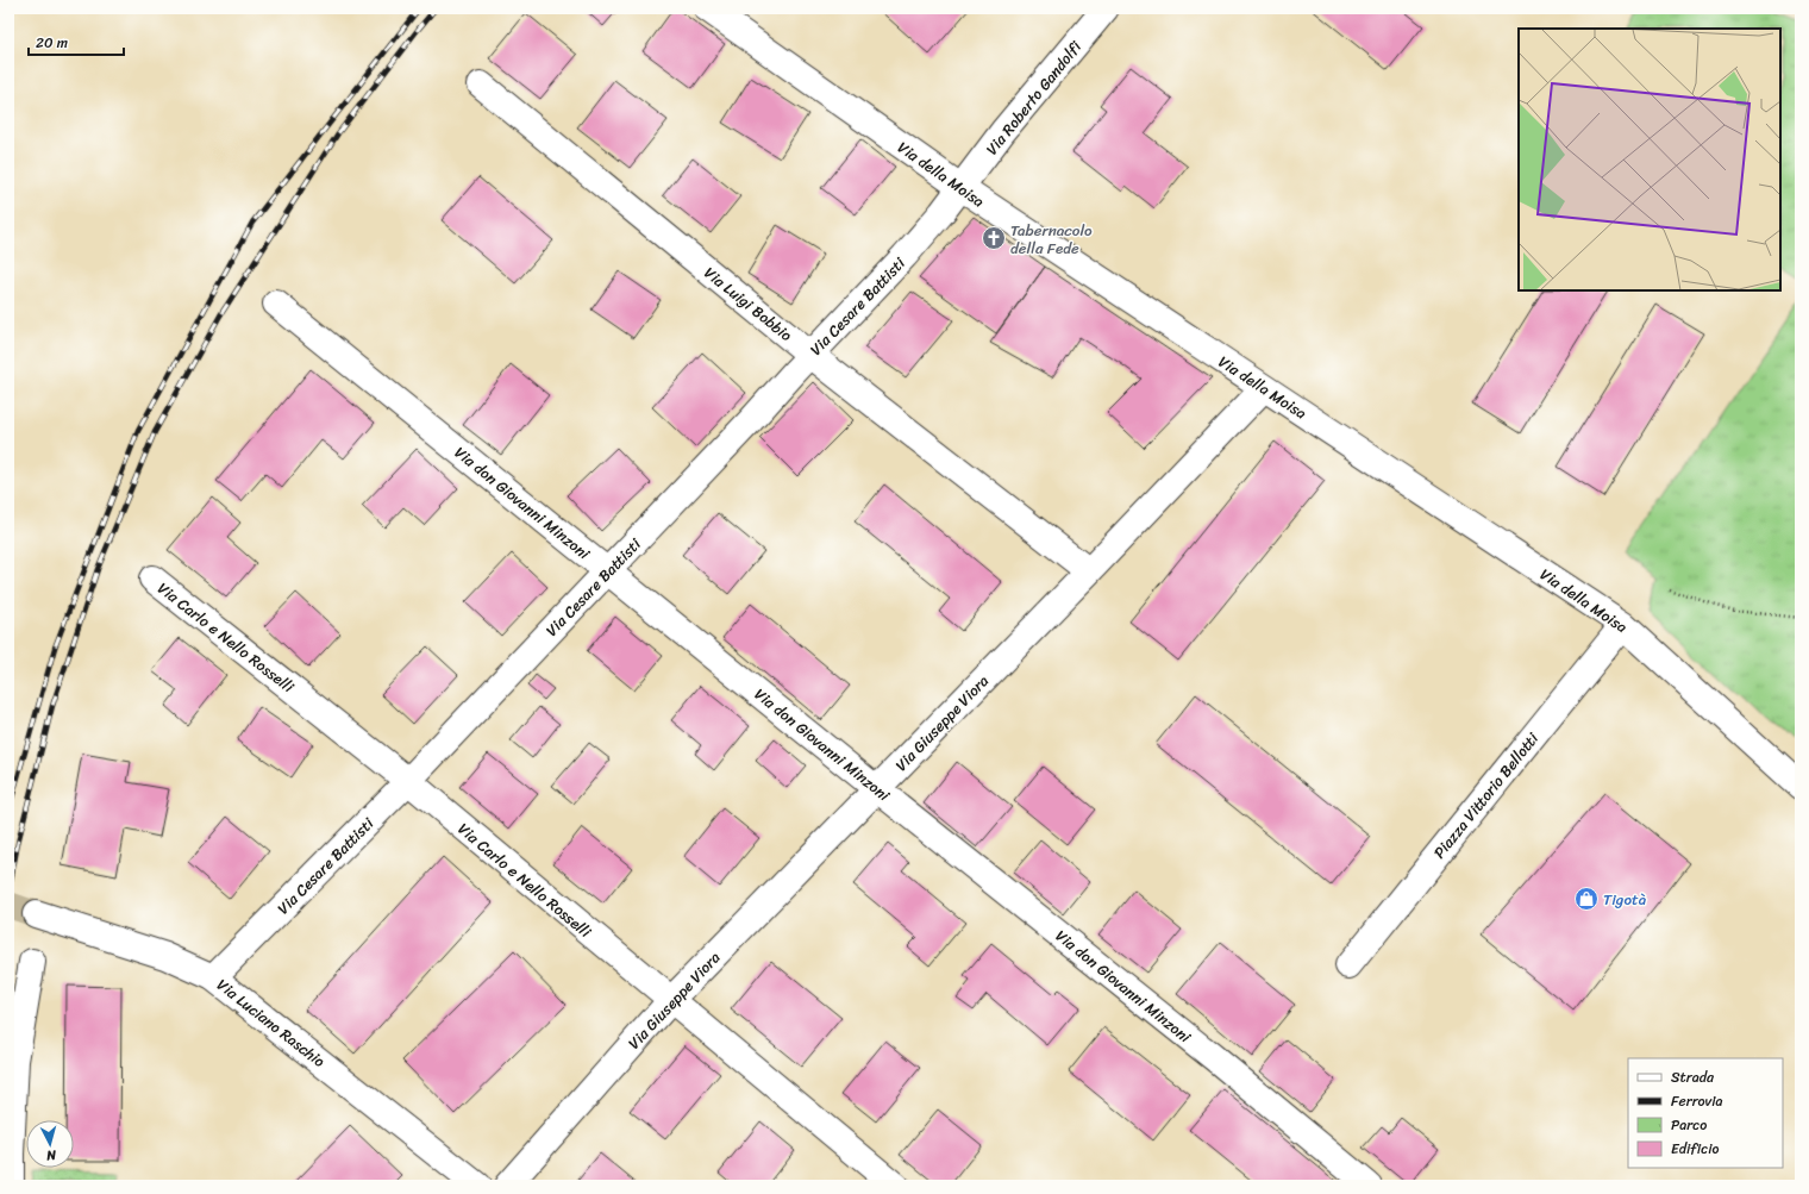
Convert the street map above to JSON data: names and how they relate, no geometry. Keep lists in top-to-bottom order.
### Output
{
  "streets": {
    "street": [
      "Via Roberto Gandolfi",
      "Via della Moisa",
      "Via Luigi Bobbio",
      "Via Cesare Battisti",
      "Via don Giovanni Minzoni",
      "Via Carlo e Nello Rosselli",
      "Via Giuseppe Viora",
      "Piazza Vittorio Bellotti",
      "Via Luciano Raschio"
    ]
  },
  "crossings": [
    ["Via Roberto Gandolfi", "Via della Moisa"],
    ["Via Roberto Gandolfi", "Via Cesare Battisti"],
    ["Via della Moisa", "Via Cesare Battisti"],
    ["Via della Moisa", "Via Giuseppe Viora"],
    ["Via della Moisa", "Piazza Vittorio Bellotti"],
    ["Via Luigi Bobbio", "Via Cesare Battisti"],
    ["Via Luigi Bobbio", "Via Giuseppe Viora"],
    ["Via Cesare Battisti", "Via don Giovanni Minzoni"],
    ["Via Cesare Battisti", "Via Carlo e Nello Rosselli"],
    ["Via Cesare Battisti", "Via Luciano Raschio"],
    ["Via don Giovanni Minzoni", "Via Giuseppe Viora"],
    ["Via Carlo e Nello Rosselli", "Via Giuseppe Viora"]
  ],
  "places": {
    "church": ["Tabernacolo della Fede"],
    "shop": ["Tigotà"]
  },
  "legend": [
    "Strada",
    "Ferrovia",
    "Parco",
    "Edificio"
  ],
  "scale_bar": "20 m",
  "north": "bottom"
}
